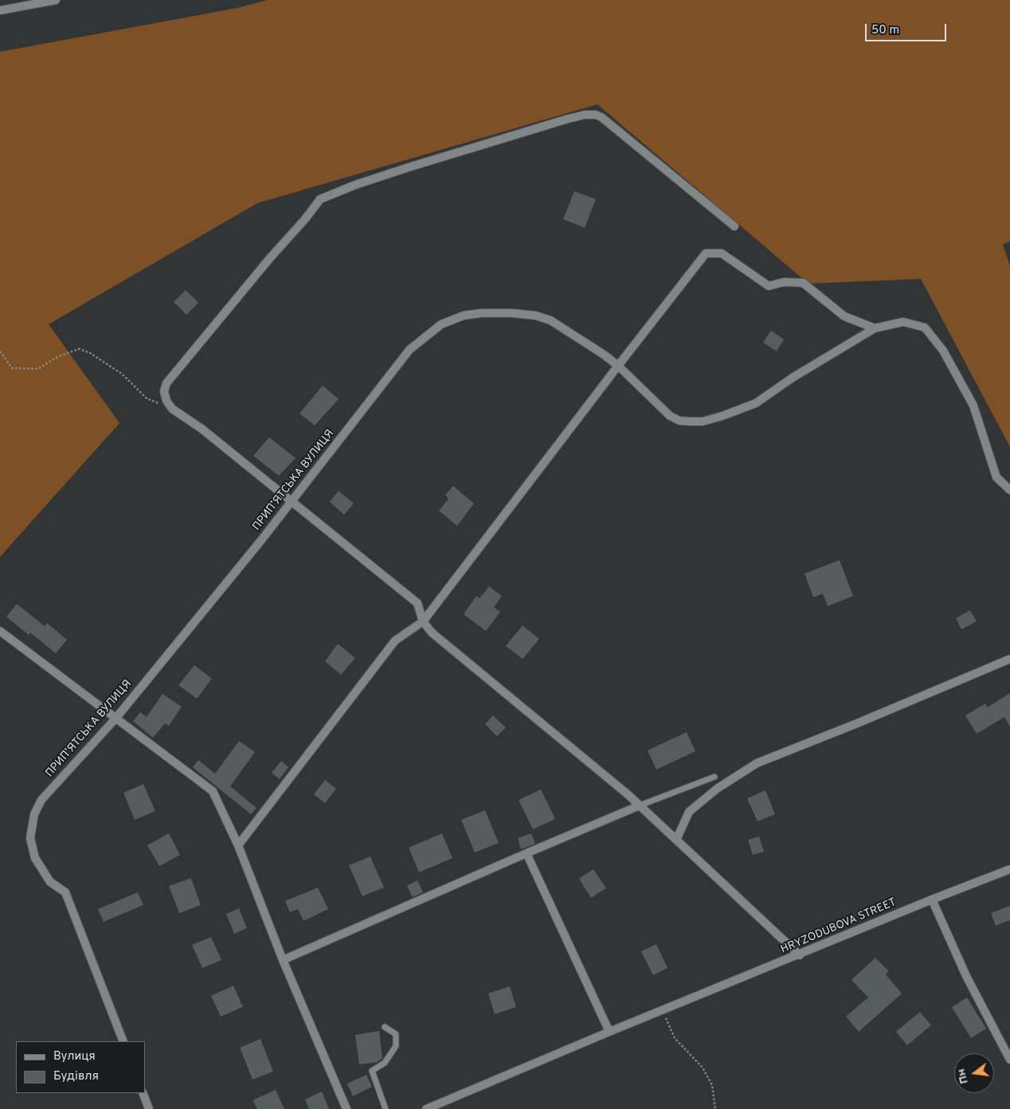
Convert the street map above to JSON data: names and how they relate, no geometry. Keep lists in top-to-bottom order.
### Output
{
  "streets": {
    "street": ["ПРИП’ЯТСЬКА ВУЛИЦЯ", "HRYZODUBOVA STREET"]
  },
  "legend": ["Вулиця", "Будівля"],
  "scale_bar": "50 m",
  "north": "left"
}
